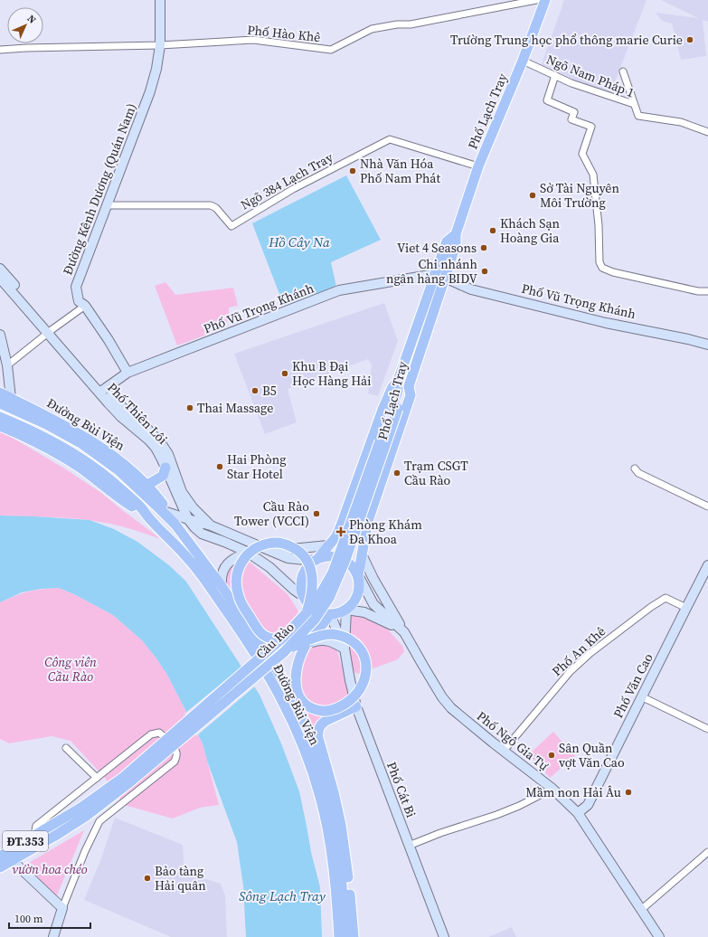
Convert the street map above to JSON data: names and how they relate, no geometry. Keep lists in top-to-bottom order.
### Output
{
  "streets": {
    "main road": [
      "Phố Lạch Tray",
      "Đường Bùi Viện",
      "Cầu Rào",
      "ĐT.353"
    ],
    "street": [
      "Phố Hào Khê",
      "Ngõ Nam Pháp 1",
      "Ngõ 384 Lạch Tray",
      "Đường Kênh Dương (Quán Nam)",
      "Phố Vũ Trọng Khánh",
      "Phố Thiên Lôi",
      "Phố An Khê",
      "Phố Văn Cao",
      "Phố Ngô Gia Tự",
      "Phố Cát Bi"
    ]
  },
  "crossings": [
    ["Phố Hào Khê", "Đường Kênh Dương (Quán Nam)"],
    ["Ngõ Nam Pháp 1", "Phố Lạch Tray"],
    ["Phố Lạch Tray", "Ngõ 384 Lạch Tray"],
    ["Phố Lạch Tray", "Phố Vũ Trọng Khánh"],
    ["Phố Lạch Tray", "Phố Thiên Lôi"],
    ["Phố Lạch Tray", "Cầu Rào"],
    ["Phố Lạch Tray", "Phố Ngô Gia Tự"],
    ["Phố Lạch Tray", "Phố Cát Bi"],
    ["Ngõ 384 Lạch Tray", "Đường Kênh Dương (Quán Nam)"],
    ["Đường Kênh Dương (Quán Nam)", "Phố Vũ Trọng Khánh"],
    ["Phố Vũ Trọng Khánh", "Phố Thiên Lôi"],
    ["Phố Thiên Lôi", "Phố Ngô Gia Tự"],
    ["Phố Thiên Lôi", "Phố Cát Bi"],
    ["Đường Bùi Viện", "Phố Cát Bi"],
    ["Cầu Rào", "ĐT.353"],
    ["Phố An Khê", "Phố Văn Cao"],
    ["Phố An Khê", "Phố Ngô Gia Tự"],
    ["Phố Văn Cao", "Phố Ngô Gia Tự"],
    ["Phố Ngô Gia Tự", "Phố Cát Bi"]
  ],
  "water": ["Hồ Cây Na", "Sông Lạch Tray"],
  "parks": ["Công viên Cầu Rào", "vườn hoa chéo"],
  "places": {
    "other": [
      "Trường Trung học phổ thông marie Curie",
      "Nhà Văn Hóa Phố Nam Phát",
      "Sở Tài Nguyên Môi Trường",
      "Khách Sạn Hoàng Gia",
      "Viet 4 Seasons",
      "Chi nhánh ngân hàng BIDV",
      "Khu B Đại Học Hàng Hải",
      "B5",
      "Thai Massage",
      "Hai Phòng Star Hotel",
      "Trạm CSGT Cầu Rào",
      "Cầu Rào Tower (VCCI)",
      "Sân Quần vợt Văn Cao",
      "Mầm non Hải Âu",
      "Bảo tàng Hải quân"
    ],
    "health": ["Phòng Khám Đa Khoa"]
  },
  "scale_bar": "100 m",
  "north": "top right"
}
